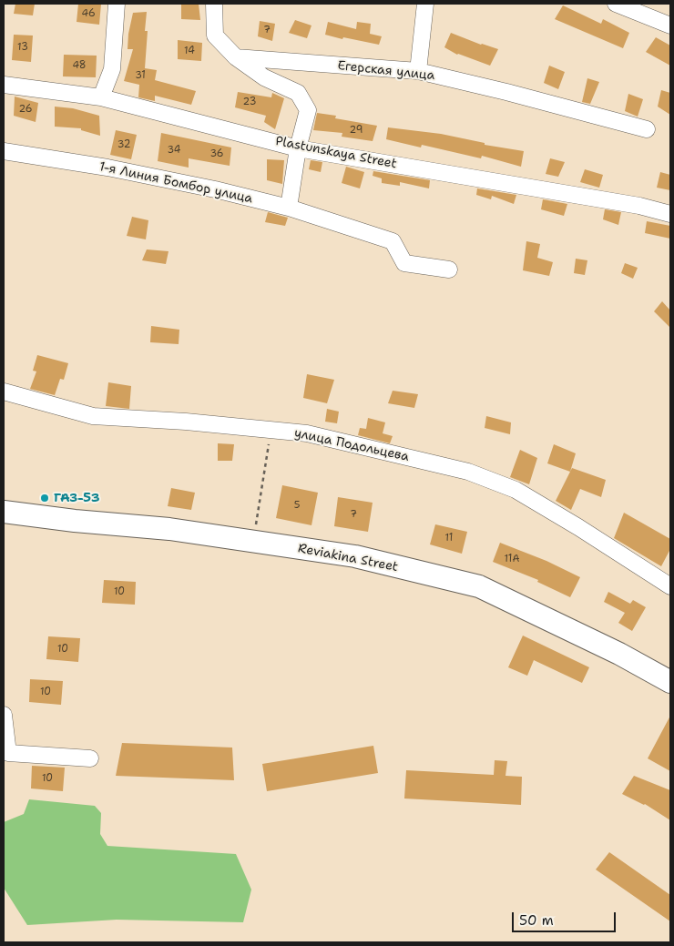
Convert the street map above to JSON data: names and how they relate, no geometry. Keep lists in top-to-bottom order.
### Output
{
  "streets": {
    "main road": ["Reviakina Street"],
    "street": [
      "Егерская улица",
      "Plastunskaya Street",
      "1-я Линия Бомбор улица",
      "улица Подольцева"
    ]
  },
  "places": ["ГАЗ-53"],
  "house_numbers": [
    "46",
    "7",
    "13",
    "14",
    "48",
    "31",
    "23",
    "26",
    "29",
    "32",
    "34",
    "36",
    "5",
    "7",
    "11",
    "11А",
    "10",
    "10",
    "10",
    "10"
  ],
  "scale_bar": "50 m"
}
